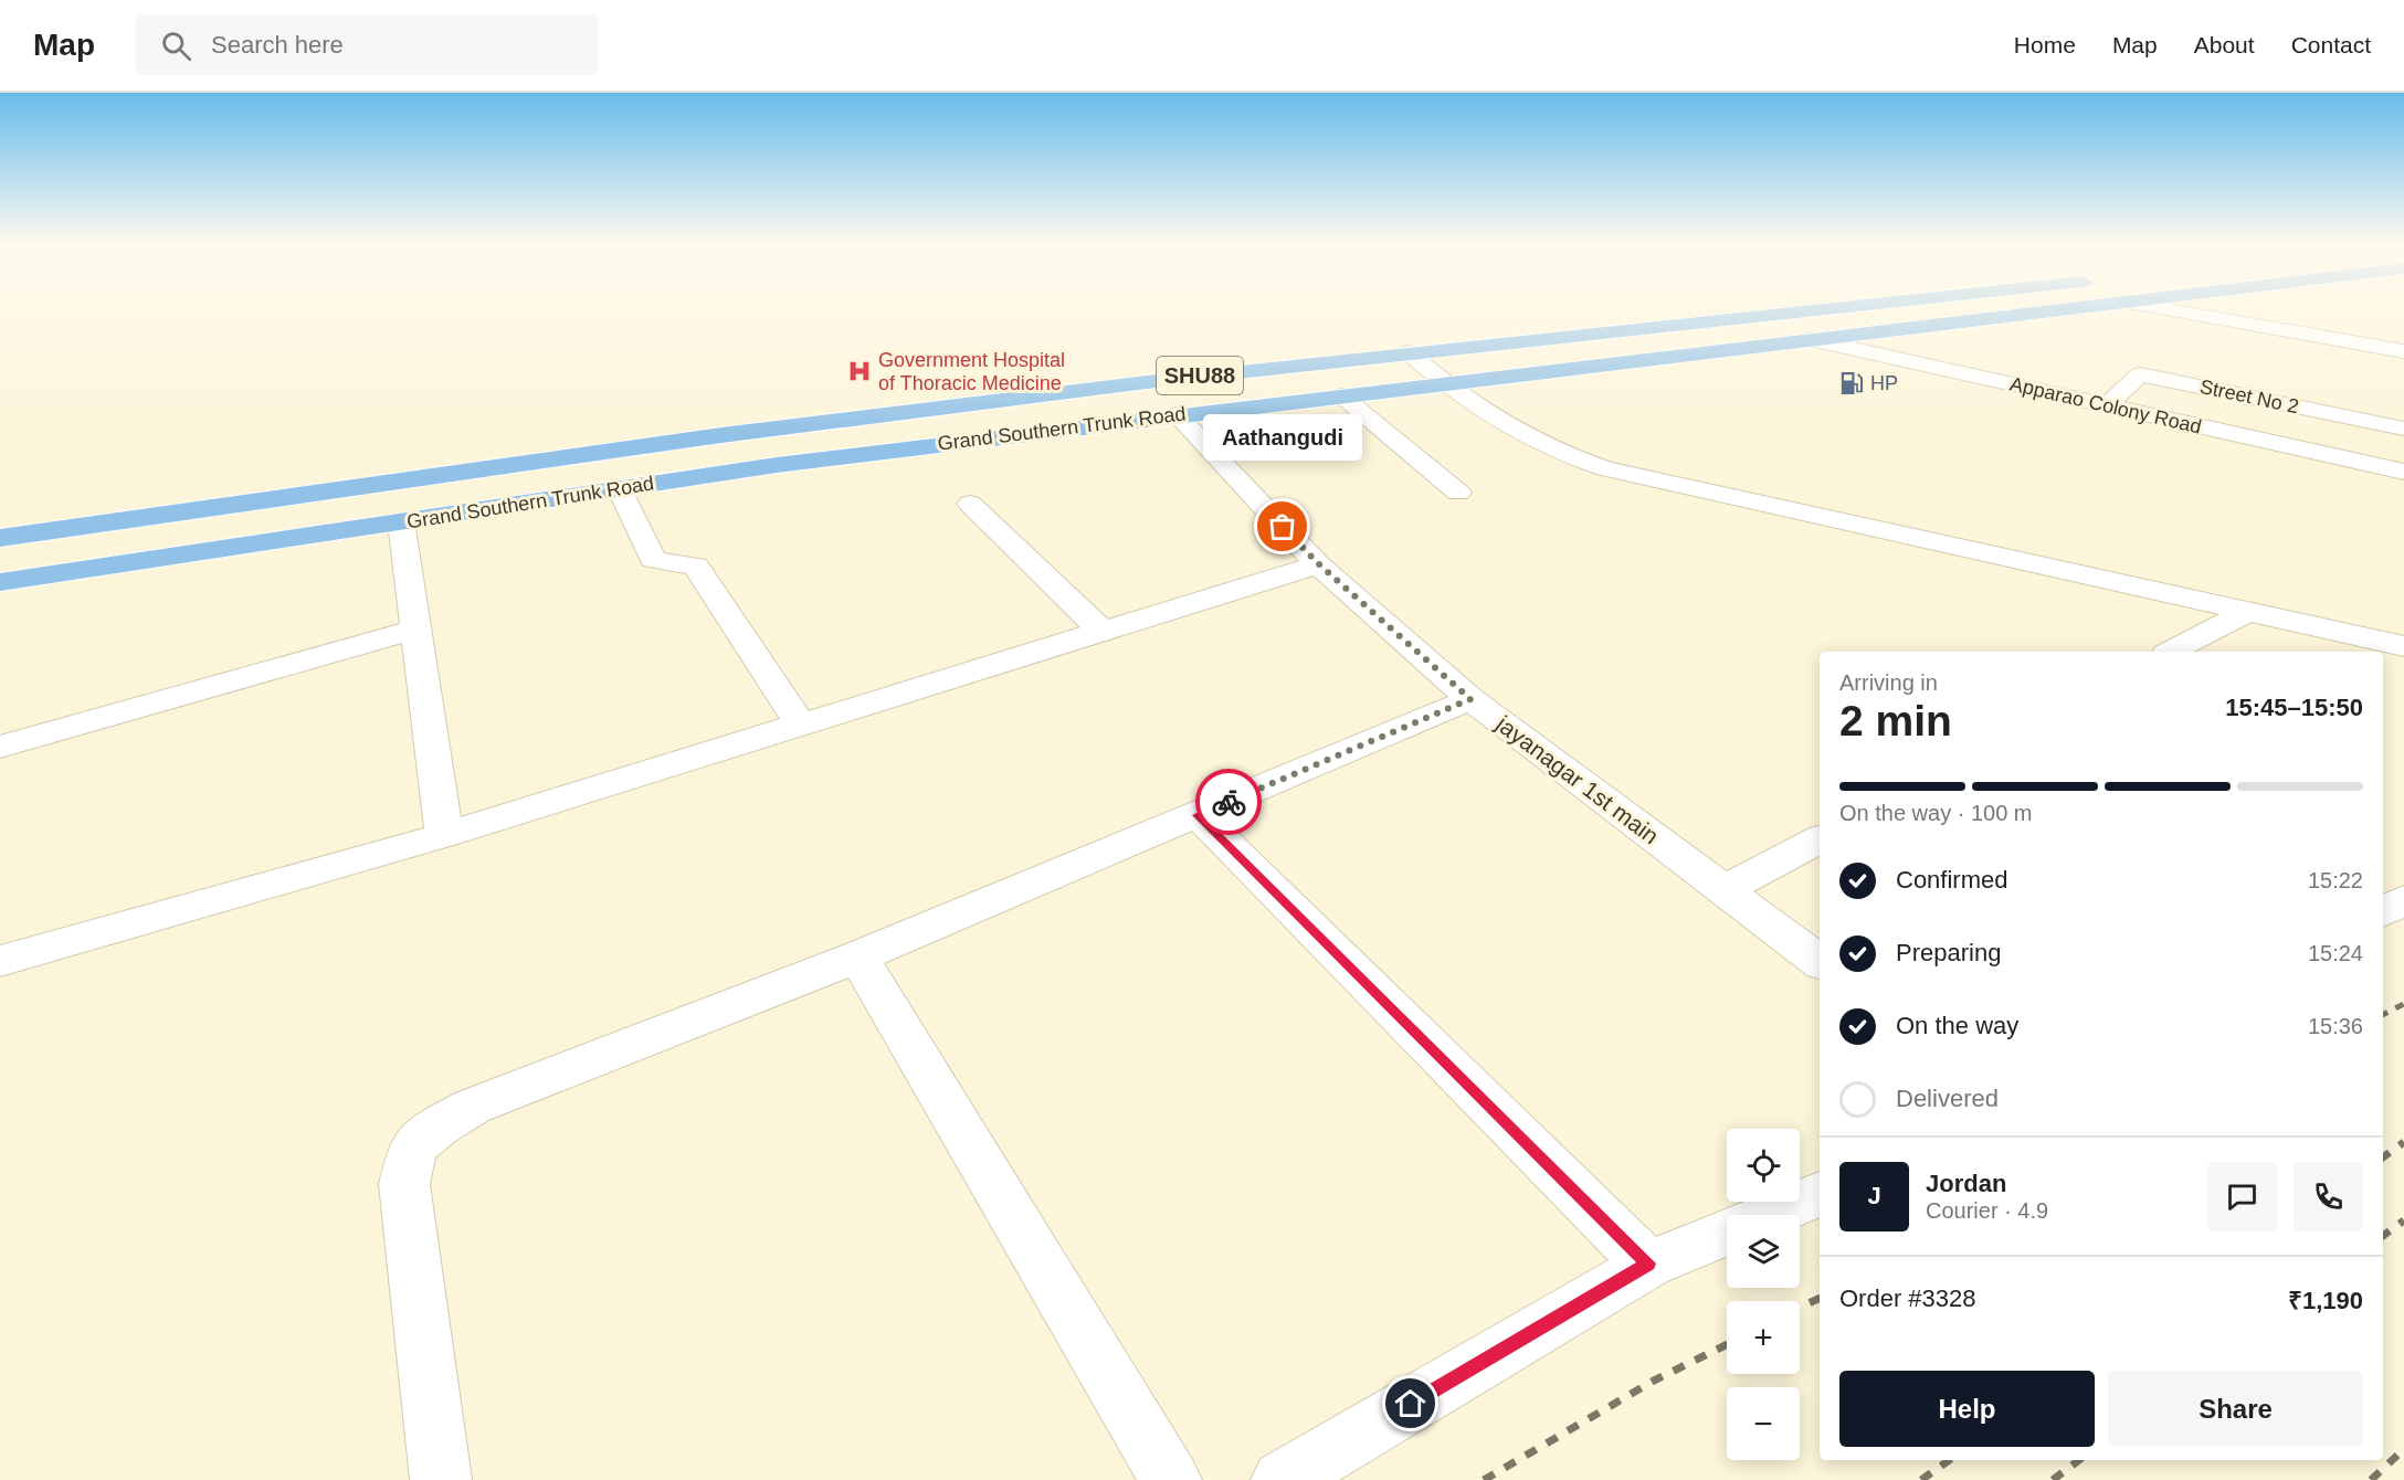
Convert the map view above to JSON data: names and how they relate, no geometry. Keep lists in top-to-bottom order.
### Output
{
  "streets": {
    "main road": ["SHU88", "Grand Southern Trunk Road"],
    "street": ["Street No 2", "Apparao Colony Road", "jayanagar 1st main"]
  },
  "crossings": [
    ["Street No 2", "Apparao Colony Road"],
    ["Apparao Colony Road", "Grand Southern Trunk Road"],
    ["Grand Southern Trunk Road", "jayanagar 1st main"]
  ],
  "places": {
    "hospital": ["Government Hospital of Thoracic Medicine"],
    "fuel station": ["HP"],
    "other": ["Aathangudi"]
  },
  "page": {
    "header": "Map",
    "search": "Search here",
    "nav": [
      "Home",
      "Map",
      "About",
      "Contact"
    ],
    "bubble": "Aathangudi",
    "heading": ["2 min", "Arriving in", "15:45–15:50"],
    "panel": [
      "Jordan",
      "Courier · 4.9",
      "Order #3328",
      "₹1,190"
    ],
    "bar": "On the way · 100 m",
    "list": [
      ["Confirmed", "15:22"],
      ["Preparing", "15:24"],
      ["On the way", "15:36"],
      "Delivered"
    ],
    "map_buttons": ["+", "−"],
    "round": "J",
    "buttons": ["Help", "Share"]
  }
}
